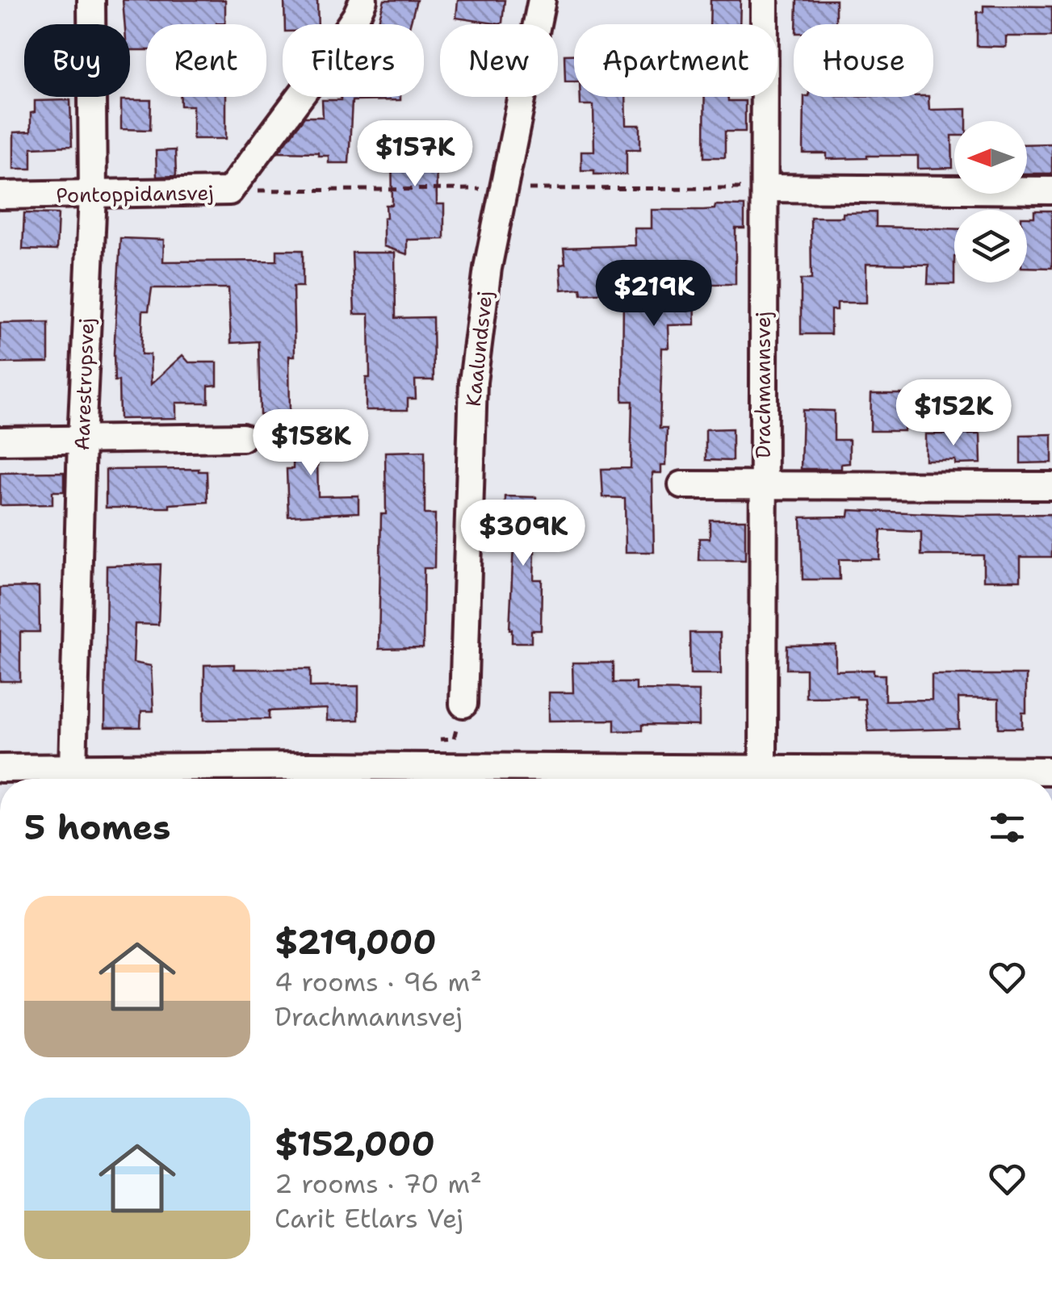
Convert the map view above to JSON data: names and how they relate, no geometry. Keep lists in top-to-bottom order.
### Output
{
  "streets": {
    "street": [
      "Pontoppidansvej",
      "Kaalundsvej",
      "Aarestrupsvej",
      "Drachmannsvej"
    ]
  },
  "crossings": [
    ["Pontoppidansvej", "Aarestrupsvej"]
  ],
  "north": "left",
  "page": {
    "chip": [
      "Buy",
      "Rent",
      "Filters",
      "New",
      "Apartment",
      "House"
    ],
    "price": [
      "$157K",
      "$219K",
      "$152K",
      "$158K",
      "$309K"
    ],
    "heading": "5 homes",
    "list": [
      {
        "name": "$219,000",
        "note": "4 rooms · 96 m² · Drachmannsvej"
      },
      {
        "name": "$152,000",
        "note": "2 rooms · 70 m² · Carit Etlars Vej"
      }
    ]
  }
}
